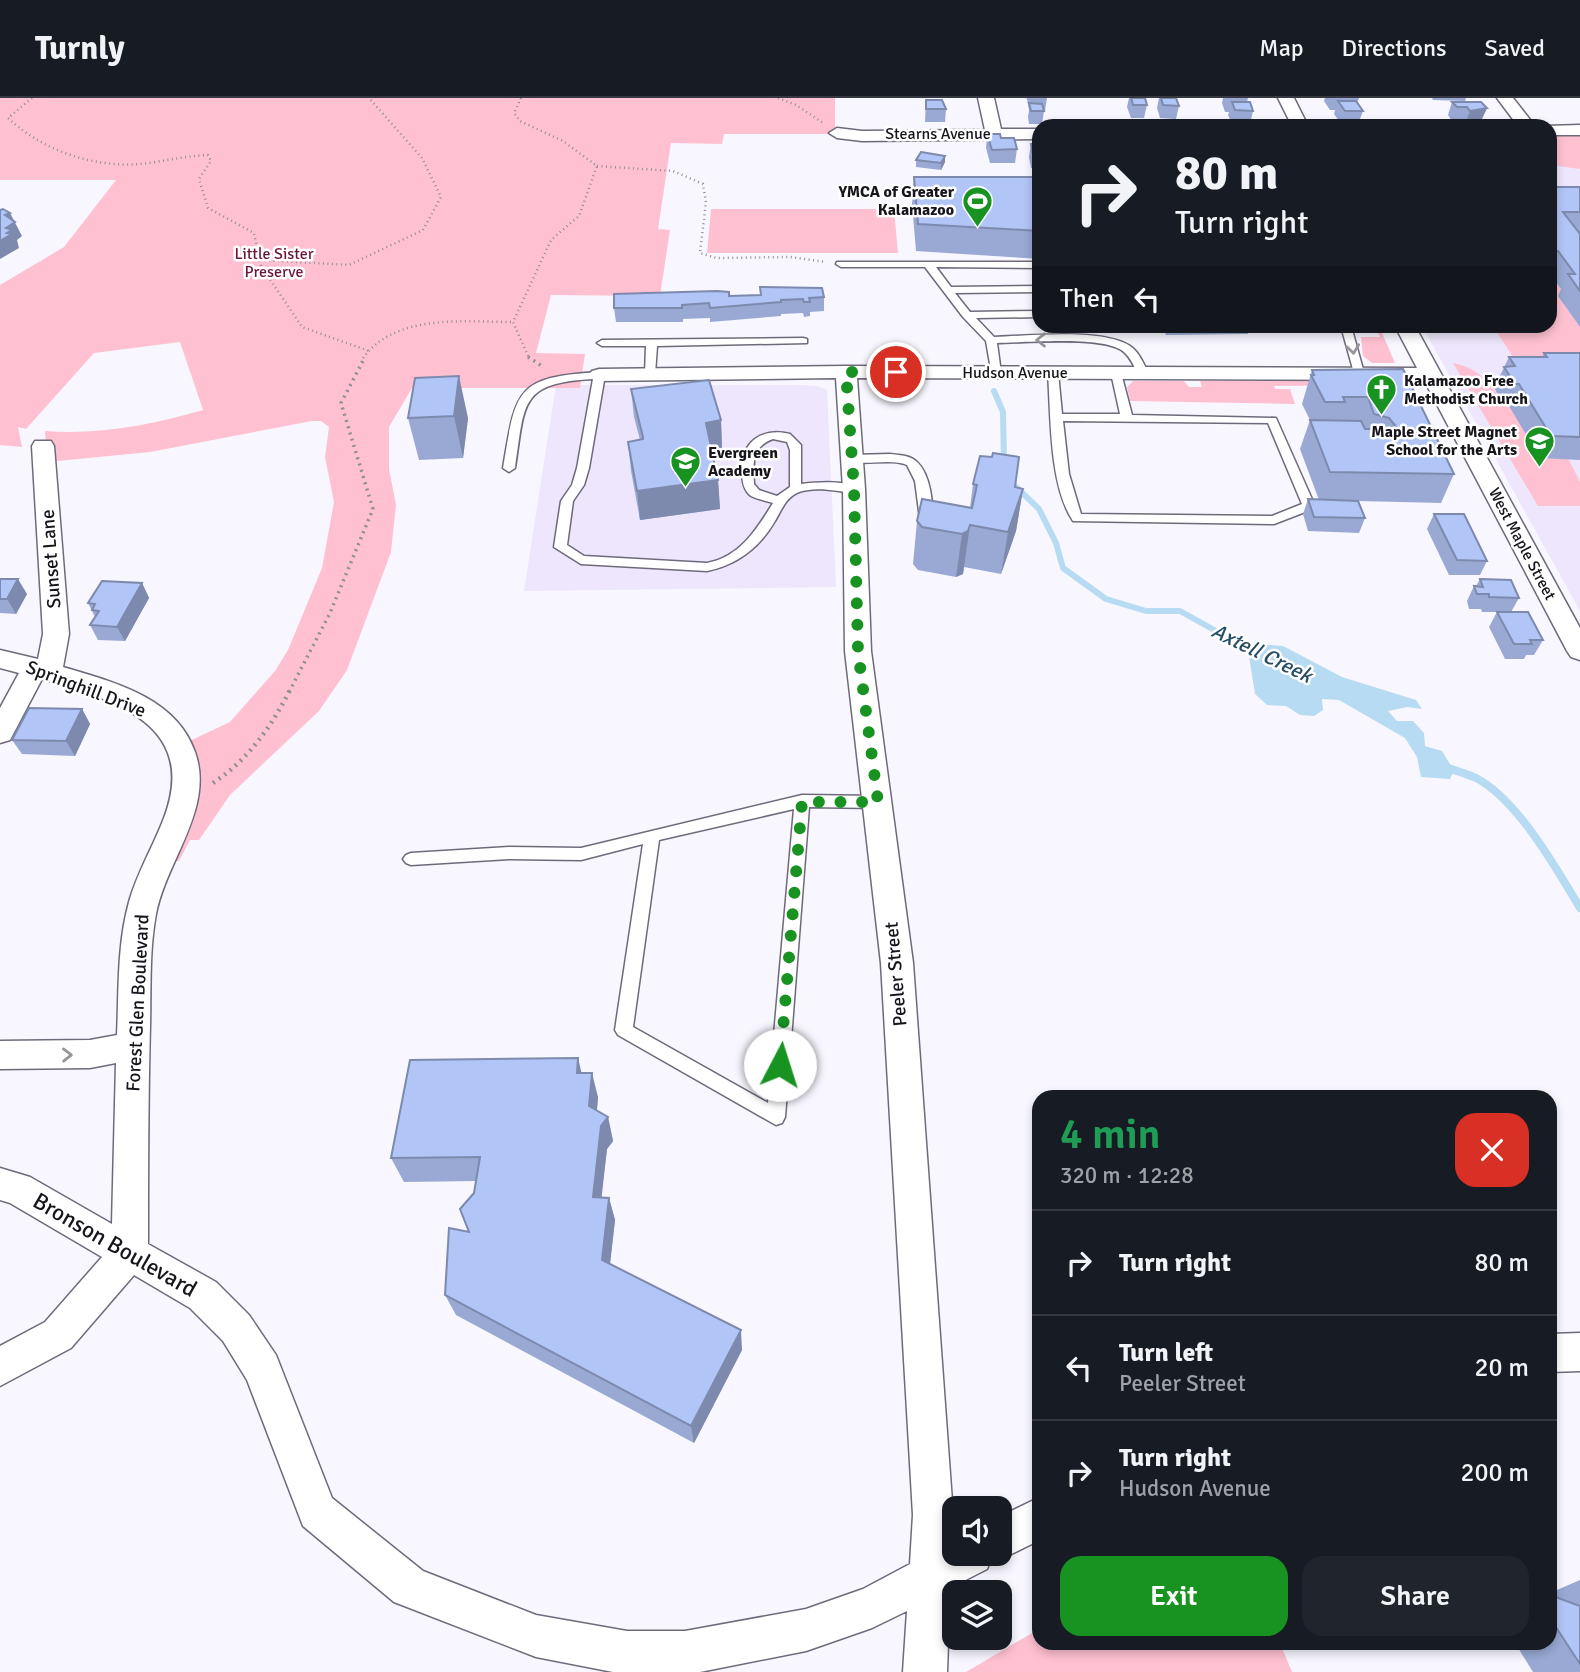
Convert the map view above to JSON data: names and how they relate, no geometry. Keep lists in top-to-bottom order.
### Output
{
  "streets": {
    "street": [
      "Stearns Avenue",
      "Hudson Avenue",
      "West Maple Street",
      "Sunset Lane",
      "Springhill Drive",
      "Peeler Street",
      "Forest Glen Boulevard",
      "Bronson Boulevard"
    ]
  },
  "crossings": [
    ["Hudson Avenue", "West Maple Street"],
    ["Hudson Avenue", "Peeler Street"],
    ["Sunset Lane", "Springhill Drive"],
    ["Springhill Drive", "Forest Glen Boulevard"],
    ["Peeler Street", "Bronson Boulevard"],
    ["Forest Glen Boulevard", "Bronson Boulevard"]
  ],
  "water": ["Axtell Creek"],
  "parks": ["Little Sister Preserve"],
  "places": {
    "sports": ["YMCA of Greater Kalamazoo"],
    "church": ["Kalamazoo Free Methodist Church"],
    "school or university": ["Maple Street Magnet School for the Arts", "Evergreen Academy"]
  },
  "page": {
    "header": "Turnly",
    "nav": ["Map", "Directions", "Saved"],
    "turn": ["80 m", "Turn right"],
    "then": "Then",
    "heading": ["4 min", "320 m · 12:28"],
    "list": [
      {
        "name": "Turn right",
        "value": "80 m"
      },
      {
        "name": "Turn left",
        "note": "Peeler Street",
        "value": "20 m"
      },
      {
        "name": "Turn right",
        "note": "Hudson Avenue",
        "value": "200 m"
      }
    ],
    "buttons": ["Exit", "Share"]
  }
}
